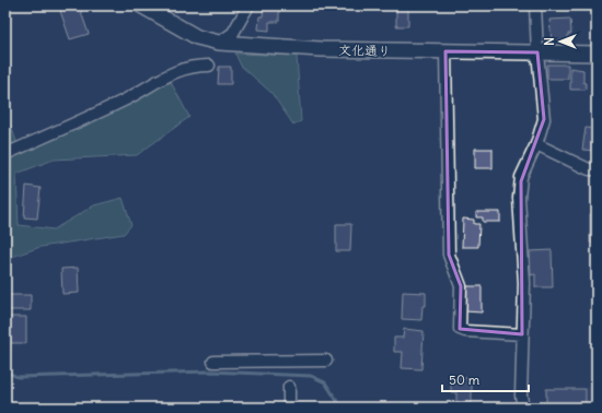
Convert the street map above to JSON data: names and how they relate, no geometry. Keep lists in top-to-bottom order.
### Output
{
  "streets": {
    "street": ["文化通り"]
  },
  "scale_bar": "50 m",
  "north": "left"
}
